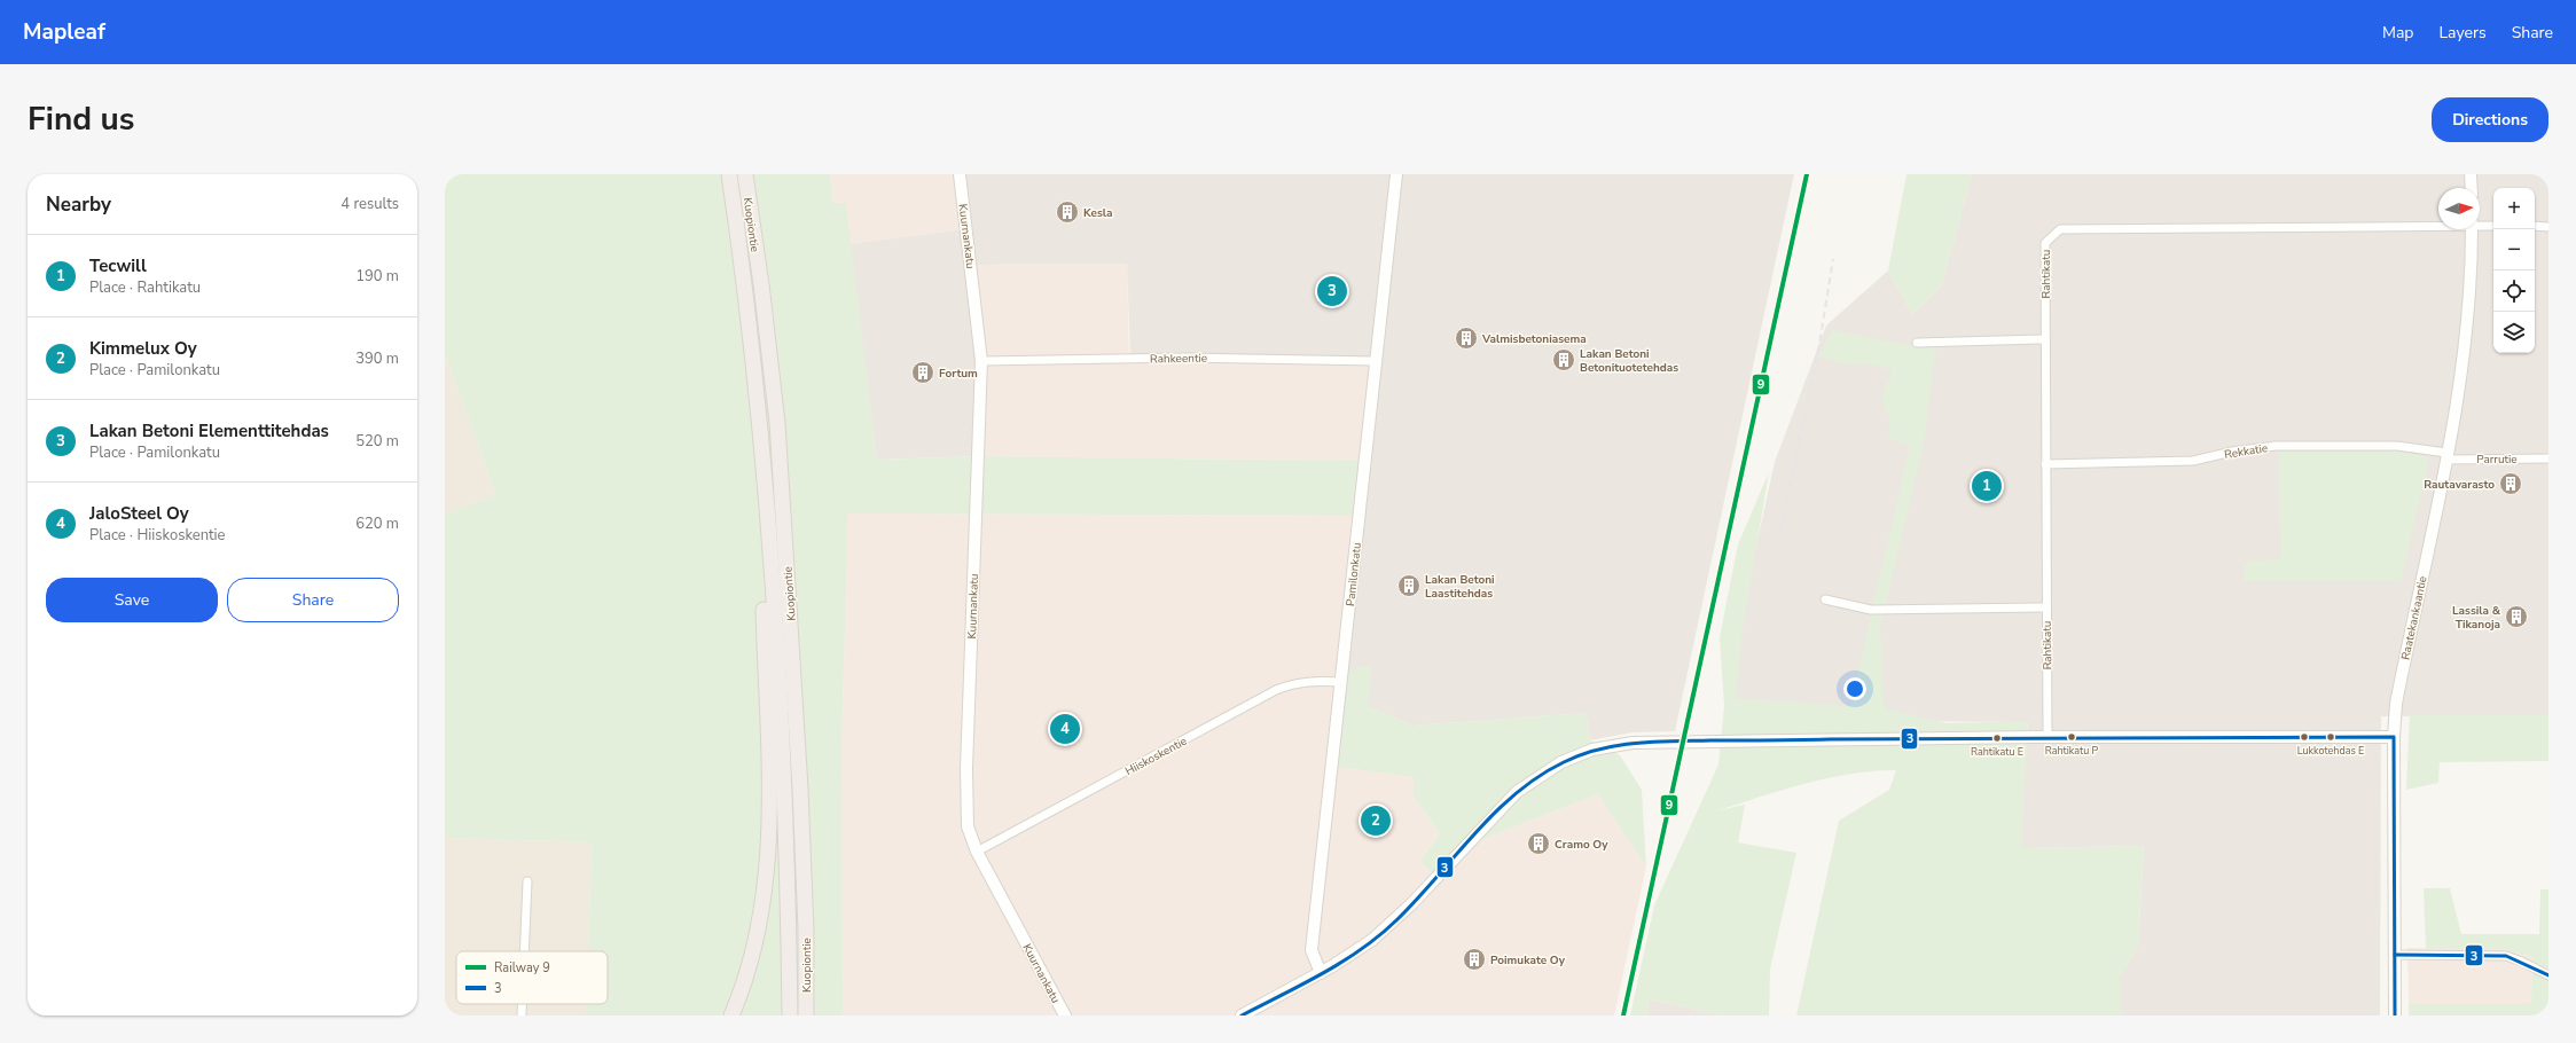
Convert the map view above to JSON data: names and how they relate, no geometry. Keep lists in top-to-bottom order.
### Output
{
  "streets": {
    "highway": ["Kuopiontie"],
    "street": [
      "Kuurnankatu",
      "Rahtikatu",
      "Rahkeentie",
      "Rekkatie",
      "Parrutie",
      "Pamilonkatu",
      "Raatekankaantie",
      "Hiiskoskentie"
    ]
  },
  "crossings": [
    ["Kuurnankatu", "Rahkeentie"],
    ["Kuurnankatu", "Hiiskoskentie"],
    ["Rahtikatu", "Rekkatie"],
    ["Rahkeentie", "Pamilonkatu"],
    ["Rekkatie", "Parrutie"],
    ["Rekkatie", "Raatekankaantie"],
    ["Parrutie", "Raatekankaantie"],
    ["Pamilonkatu", "Hiiskoskentie"]
  ],
  "places": {
    "building": [
      "Kesla",
      "Valmisbetoniasema",
      "Lakan Betoni Betonituotetehdas",
      "Fortum",
      "Rautavarasto",
      "Lakan Betoni Laastitehdas",
      "Lassila & Tikanoja",
      "Cramo Oy",
      "Poimukate Oy"
    ],
    "other": ["Rahtikatu P", "Lukkotehdas E", "Rahtikatu E"]
  },
  "lines": ["rail line 9", "transit line 3"],
  "legend": ["Railway 9", "3"],
  "north": "right",
  "page": {
    "header": "Mapleaf",
    "nav": ["Map", "Layers", "Share"],
    "title": "Find us",
    "buttons": [
      "Directions",
      ["Save", "Share"]
    ],
    "heading": ["Nearby", "4 results"],
    "map_buttons": ["+", "−"],
    "list": [
      {
        "mark": "1",
        "name": "Tecwill",
        "note": "Place · Rahtikatu",
        "value": "190 m"
      },
      {
        "mark": "2",
        "name": "Kimmelux Oy",
        "note": "Place · Pamilonkatu",
        "value": "390 m"
      },
      {
        "mark": "3",
        "name": "Lakan Betoni Elementtitehdas",
        "note": "Place · Pamilonkatu",
        "value": "520 m"
      },
      {
        "mark": "4",
        "name": "JaloSteel Oy",
        "note": "Place · Hiiskoskentie",
        "value": "620 m"
      }
    ],
    "pins": [
      "3",
      "1",
      "4",
      "2"
    ]
  }
}
